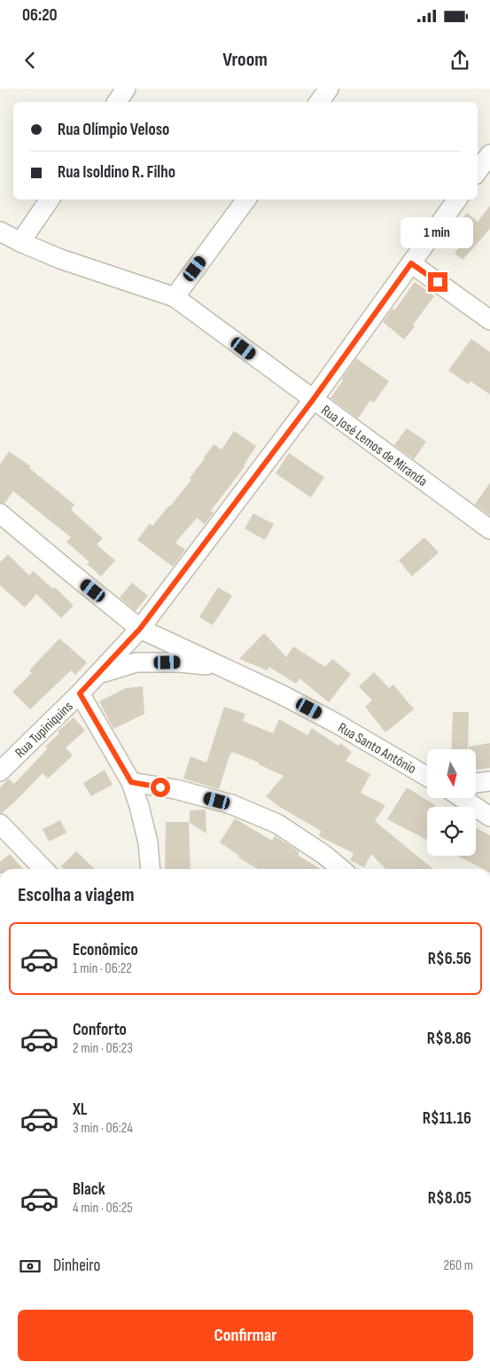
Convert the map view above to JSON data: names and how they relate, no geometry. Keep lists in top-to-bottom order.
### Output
{
  "streets": {
    "street": ["Rua José Lemos de Miranda", "Rua Tupiniquins", "Rua Santo Antônio"]
  },
  "crossings": [
    ["Rua José Lemos de Miranda", "Rua Tupiniquins"],
    ["Rua Tupiniquins", "Rua Santo Antônio"]
  ],
  "north": "bottom",
  "page": {
    "status": "06:20",
    "header": "Vroom",
    "banner": ["Rua Olímpio Veloso", "Rua Isoldino R. Filho"],
    "bubble": "1 min",
    "heading": "Escolha a viagem",
    "list": [
      {
        "name": "Econômico",
        "note": "1 min · 06:22",
        "value": "R$6.56"
      },
      {
        "name": "Conforto",
        "note": "2 min · 06:23",
        "value": "R$8.86"
      },
      {
        "name": "XL",
        "note": "3 min · 06:24",
        "value": "R$11.16"
      },
      {
        "name": "Black",
        "note": "4 min · 06:25",
        "value": "R$8.05"
      }
    ],
    "pay": ["Dinheiro", "260 m"],
    "buttons": "Confirmar"
  }
}
